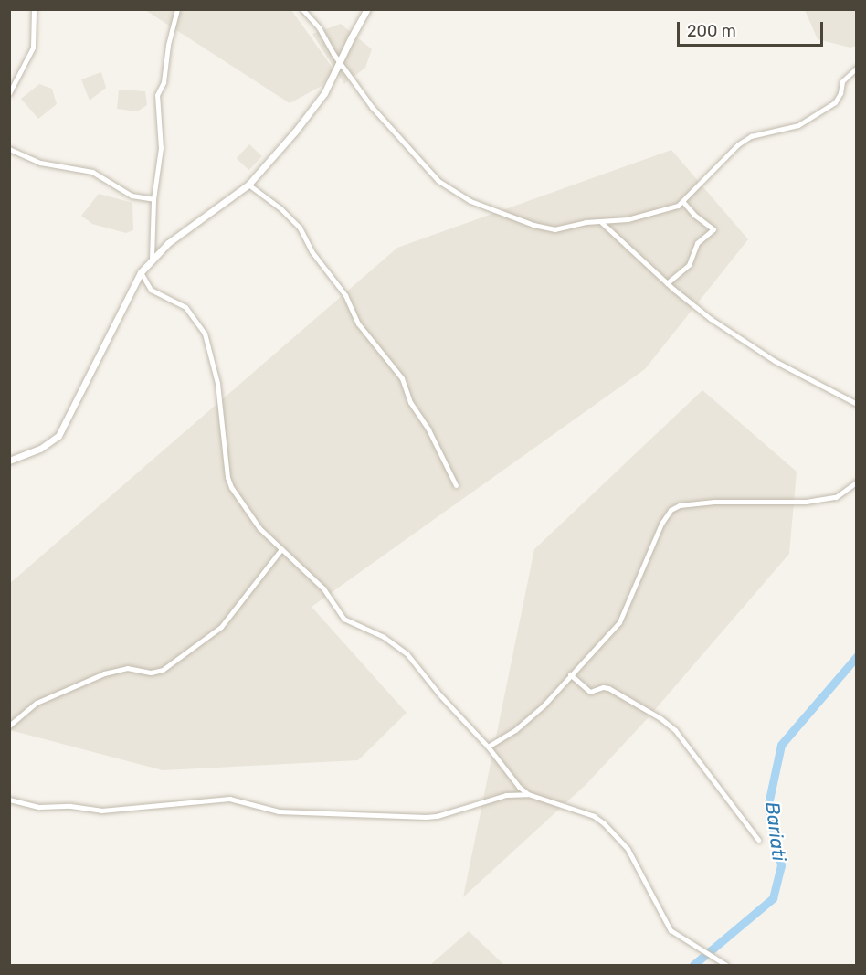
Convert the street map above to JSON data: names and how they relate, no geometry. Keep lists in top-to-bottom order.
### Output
{
  "water": ["Bariati"],
  "scale_bar": "200 m"
}
